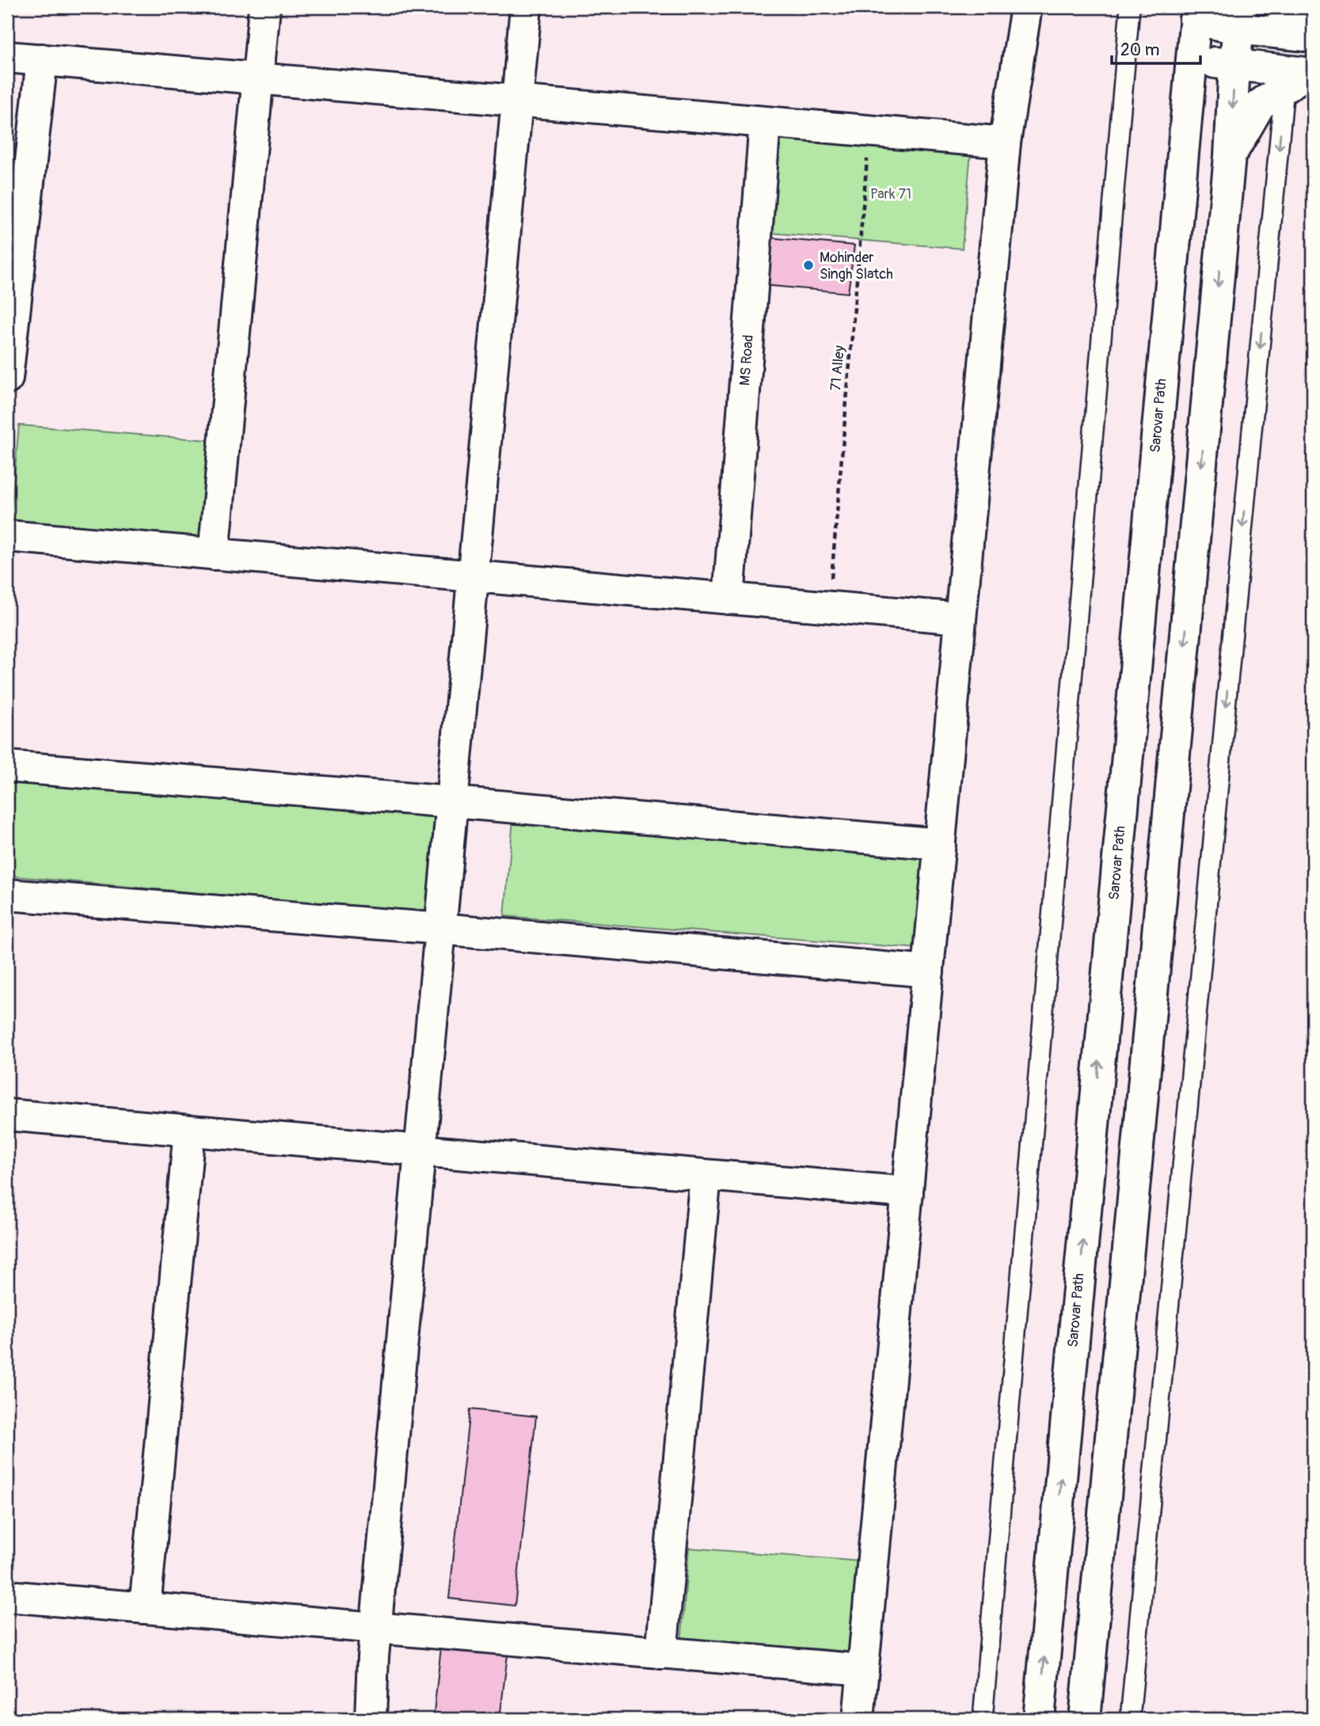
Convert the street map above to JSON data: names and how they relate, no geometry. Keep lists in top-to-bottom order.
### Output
{
  "streets": {
    "street": ["MS Road", "Sarovar Path"],
    "path": ["71 Alley"]
  },
  "parks": ["Park 71"],
  "places": ["Mohinder Singh Slatch"],
  "scale_bar": "20 m"
}
